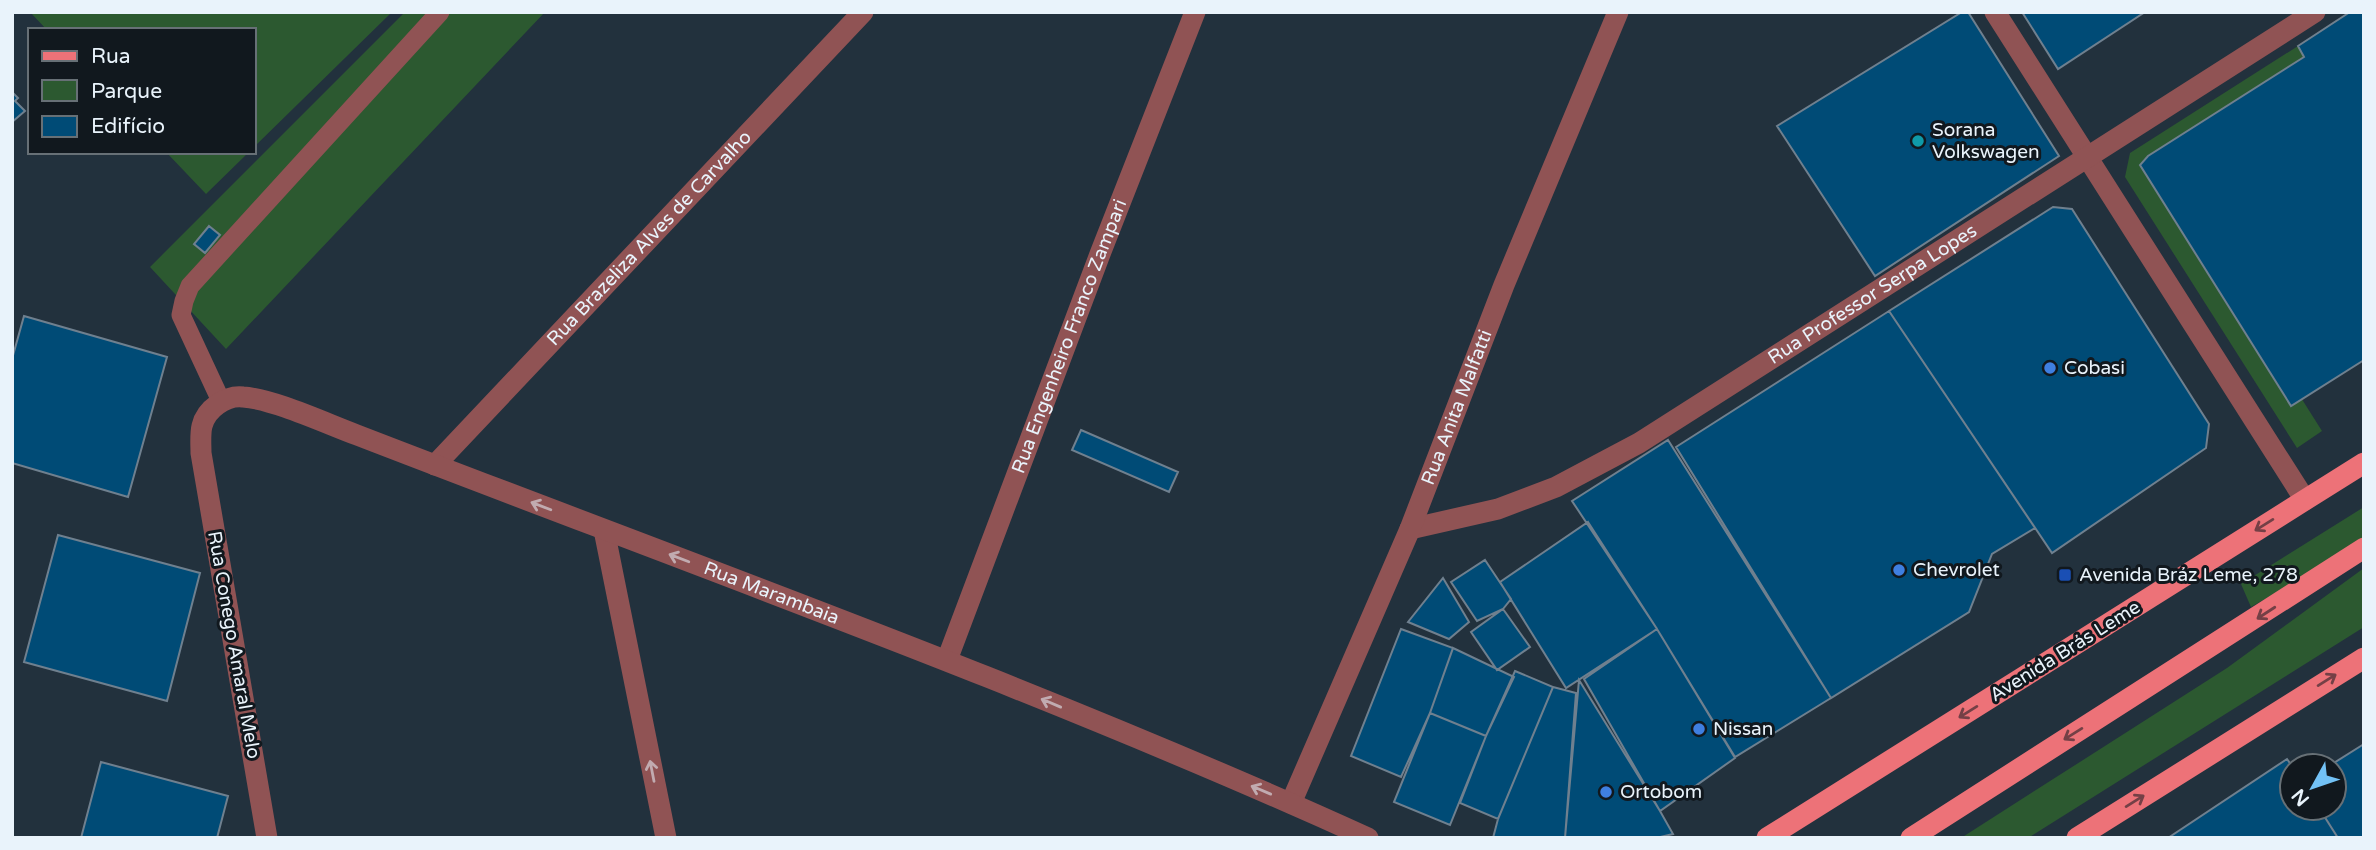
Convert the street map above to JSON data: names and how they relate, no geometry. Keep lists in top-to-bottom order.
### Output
{
  "streets": {
    "main road": ["Avenida Brás Leme"],
    "street": [
      "Rua Brazeliza Alves de Carvalho",
      "Rua Professor Serpa Lopes",
      "Rua Engenheiro Franco Zampari",
      "Rua Anita Malfatti",
      "Rua Marambaia",
      "Rua Conego Amaral Melo"
    ]
  },
  "crossings": [
    ["Rua Brazeliza Alves de Carvalho", "Rua Marambaia"],
    ["Rua Professor Serpa Lopes", "Rua Anita Malfatti"],
    ["Rua Engenheiro Franco Zampari", "Rua Marambaia"],
    ["Rua Anita Malfatti", "Rua Marambaia"],
    ["Rua Marambaia", "Rua Conego Amaral Melo"]
  ],
  "one_way": ["Rua Marambaia"],
  "places": {
    "other": [
      "Sorana Volkswagen",
      "Cobasi",
      "Chevrolet",
      "Nissan",
      "Ortobom"
    ],
    "transit": ["Avenida Bráz Leme, 278"]
  },
  "legend": ["Rua", "Parque", "Edifício"],
  "north": "bottom left"
}
